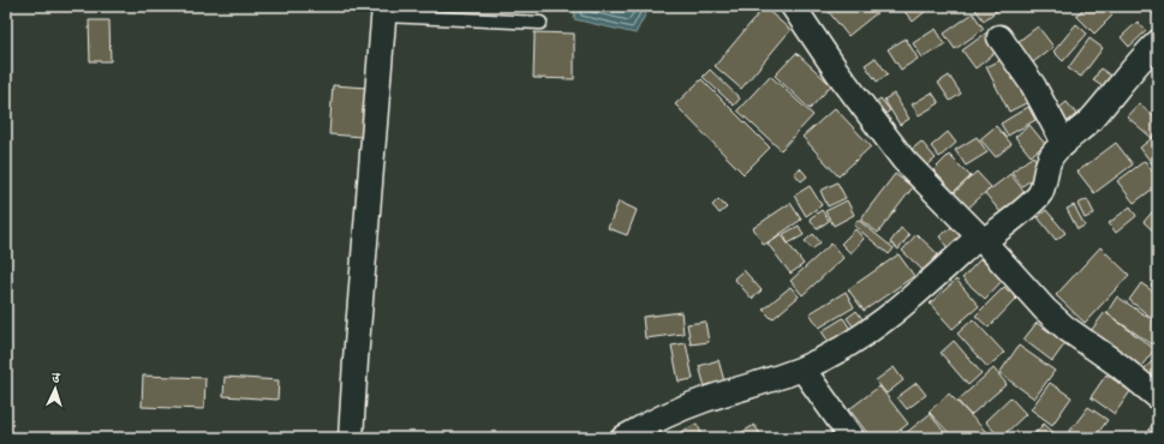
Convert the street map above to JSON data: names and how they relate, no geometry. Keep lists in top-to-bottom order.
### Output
{
  "north": "top"
}
